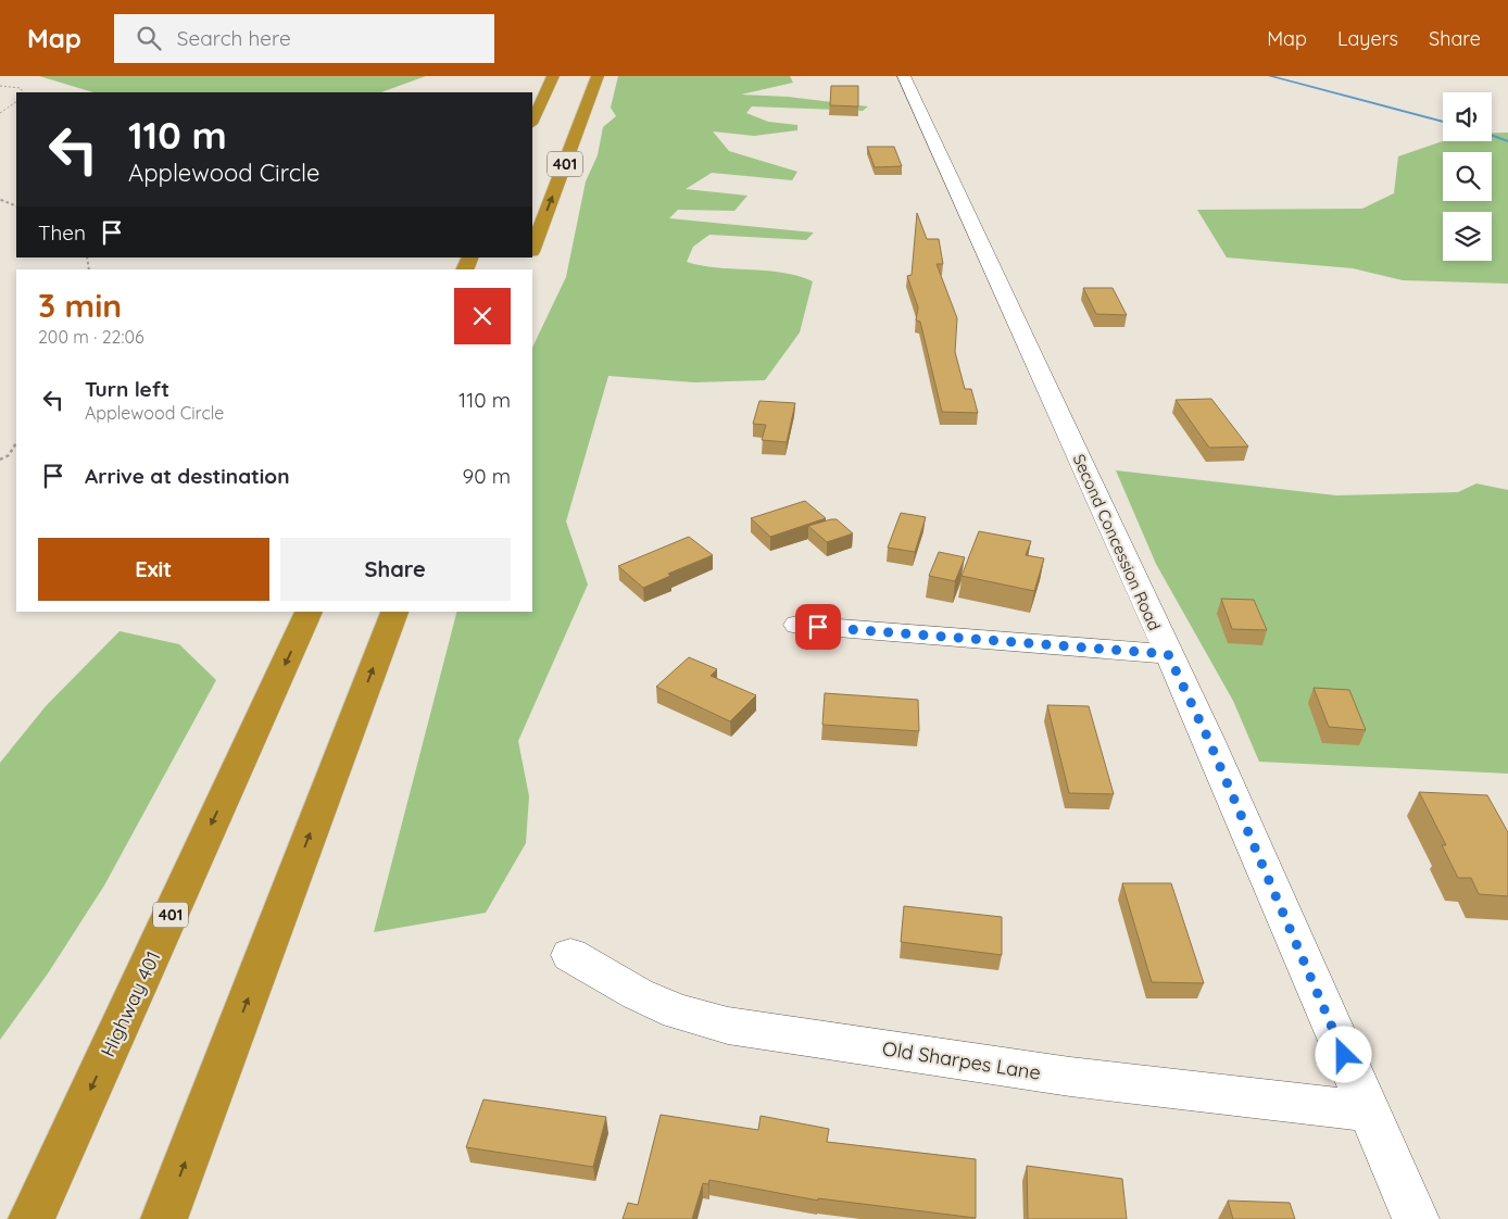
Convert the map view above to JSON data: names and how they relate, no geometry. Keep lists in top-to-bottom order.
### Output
{
  "streets": {
    "highway": ["401", "Highway 401"],
    "street": ["Second Concession Road", "Old Sharpes Lane"]
  },
  "crossings": [
    ["Second Concession Road", "Old Sharpes Lane"]
  ],
  "page": {
    "header": "Map",
    "search": "Search here",
    "nav": ["Map", "Layers", "Share"],
    "turn": ["110 m", "Applewood Circle"],
    "then": "Then",
    "heading": ["3 min", "200 m · 22:06"],
    "list": [
      {
        "name": "Turn left",
        "note": "Applewood Circle",
        "value": "110 m"
      },
      {
        "name": "Arrive at destination",
        "value": "90 m"
      }
    ],
    "buttons": ["Exit", "Share"]
  }
}
